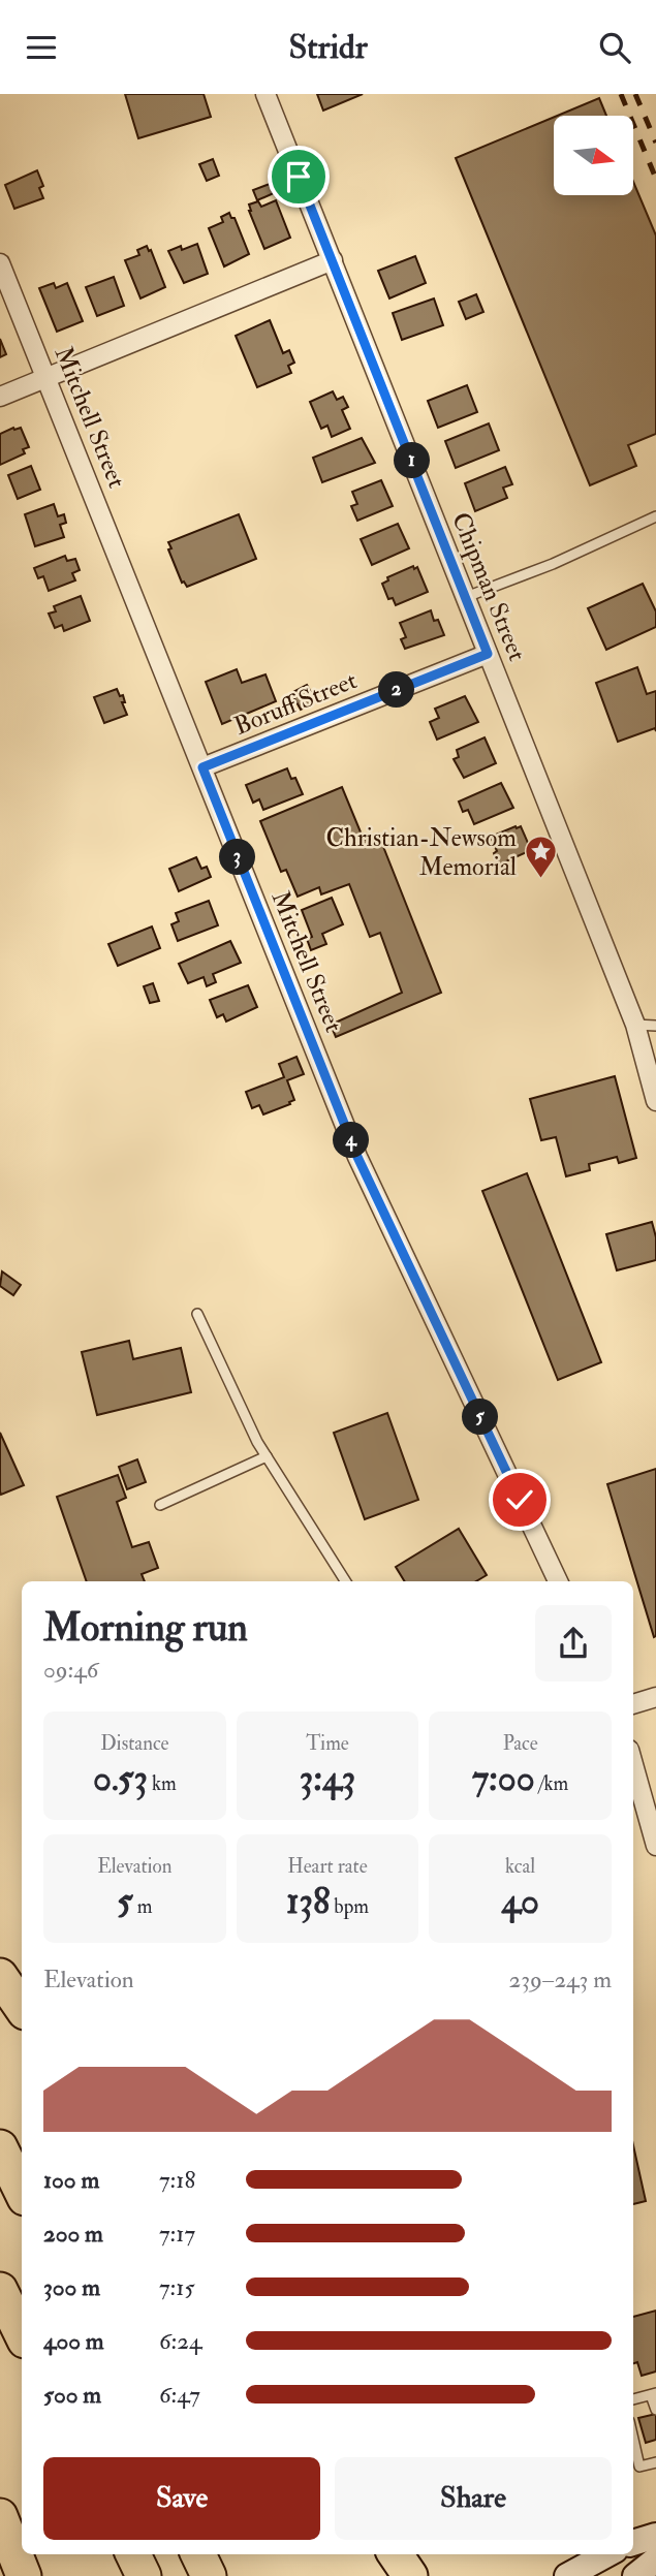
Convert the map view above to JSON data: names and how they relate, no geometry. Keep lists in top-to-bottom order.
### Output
{
  "streets": {
    "street": ["Mitchell Street", "Chipman Street", "Boruff Street"]
  },
  "crossings": [
    ["Mitchell Street", "Boruff Street"],
    ["Chipman Street", "Boruff Street"]
  ],
  "places": {
    "place": ["Christian-Newsom Memorial"]
  },
  "north": "right",
  "page": {
    "header": "Stridr",
    "pins": [
      "1",
      "2",
      "3",
      "4",
      "5"
    ],
    "heading": ["Morning run", "09:46"],
    "stats": [
      ["Distance", "0.53 km"],
      ["Time", "3:43"],
      ["Pace", "7:00 /km"],
      ["Elevation", "5 m"],
      ["Heart rate", "138 bpm"],
      ["kcal", "40"]
    ],
    "chart": ["Elevation", "239–243 m"],
    "list": [
      {
        "name": "100 m",
        "note": "7:18"
      },
      {
        "name": "200 m",
        "note": "7:17"
      },
      {
        "name": "300 m",
        "note": "7:15"
      },
      {
        "name": "400 m",
        "note": "6:24"
      },
      {
        "name": "500 m",
        "note": "6:47"
      }
    ],
    "buttons": ["Save", "Share"]
  }
}
